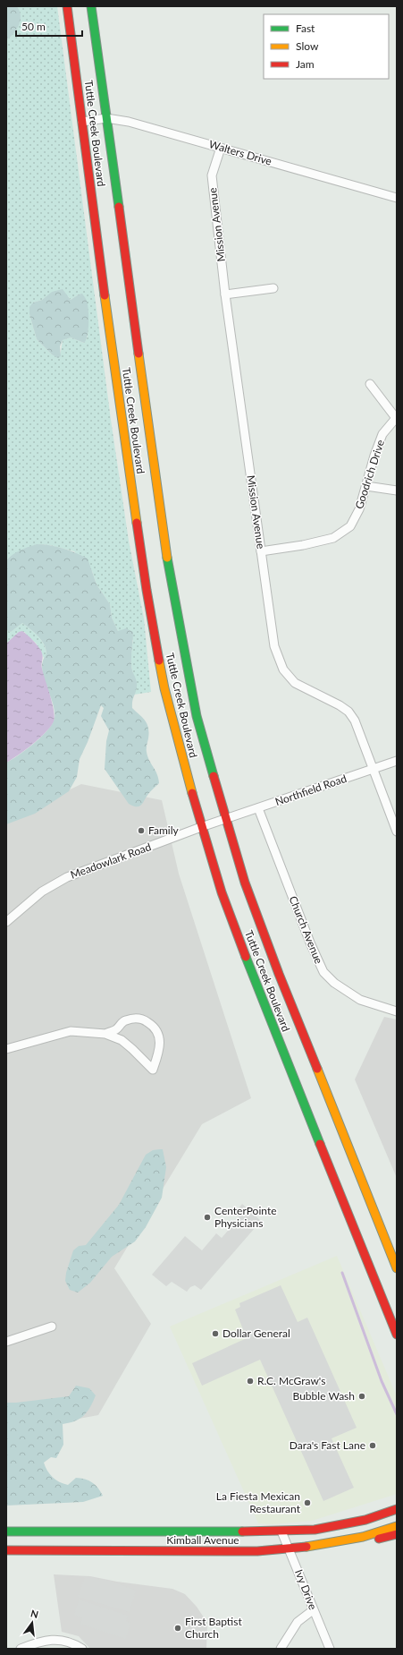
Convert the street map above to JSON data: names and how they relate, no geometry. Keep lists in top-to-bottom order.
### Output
{
  "streets": {
    "main road": ["Tuttle Creek Boulevard", "Kimball Avenue"],
    "street": [
      "Walters Drive",
      "Mission Avenue",
      "Goodrich Drive",
      "Northfield Road",
      "Meadowlark Road",
      "Church Avenue",
      "Ivy Drive"
    ]
  },
  "crossings": [
    ["Tuttle Creek Boulevard", "Walters Drive"],
    ["Tuttle Creek Boulevard", "Northfield Road"],
    ["Tuttle Creek Boulevard", "Meadowlark Road"],
    ["Walters Drive", "Mission Avenue"],
    ["Mission Avenue", "Goodrich Drive"],
    ["Mission Avenue", "Northfield Road"],
    ["Northfield Road", "Meadowlark Road"],
    ["Northfield Road", "Church Avenue"],
    ["Kimball Avenue", "Ivy Drive"]
  ],
  "places": [
    "Family",
    "CenterPointe Physicians",
    "Dollar General",
    "R.C. McGraw's",
    "Bubble Wash",
    "Dara's Fast Lane",
    "La Fiesta Mexican Restaurant",
    "First Baptist Church"
  ],
  "legend": ["Fast", "Slow", "Jam"],
  "scale_bar": "50 m",
  "north": "top"
}
